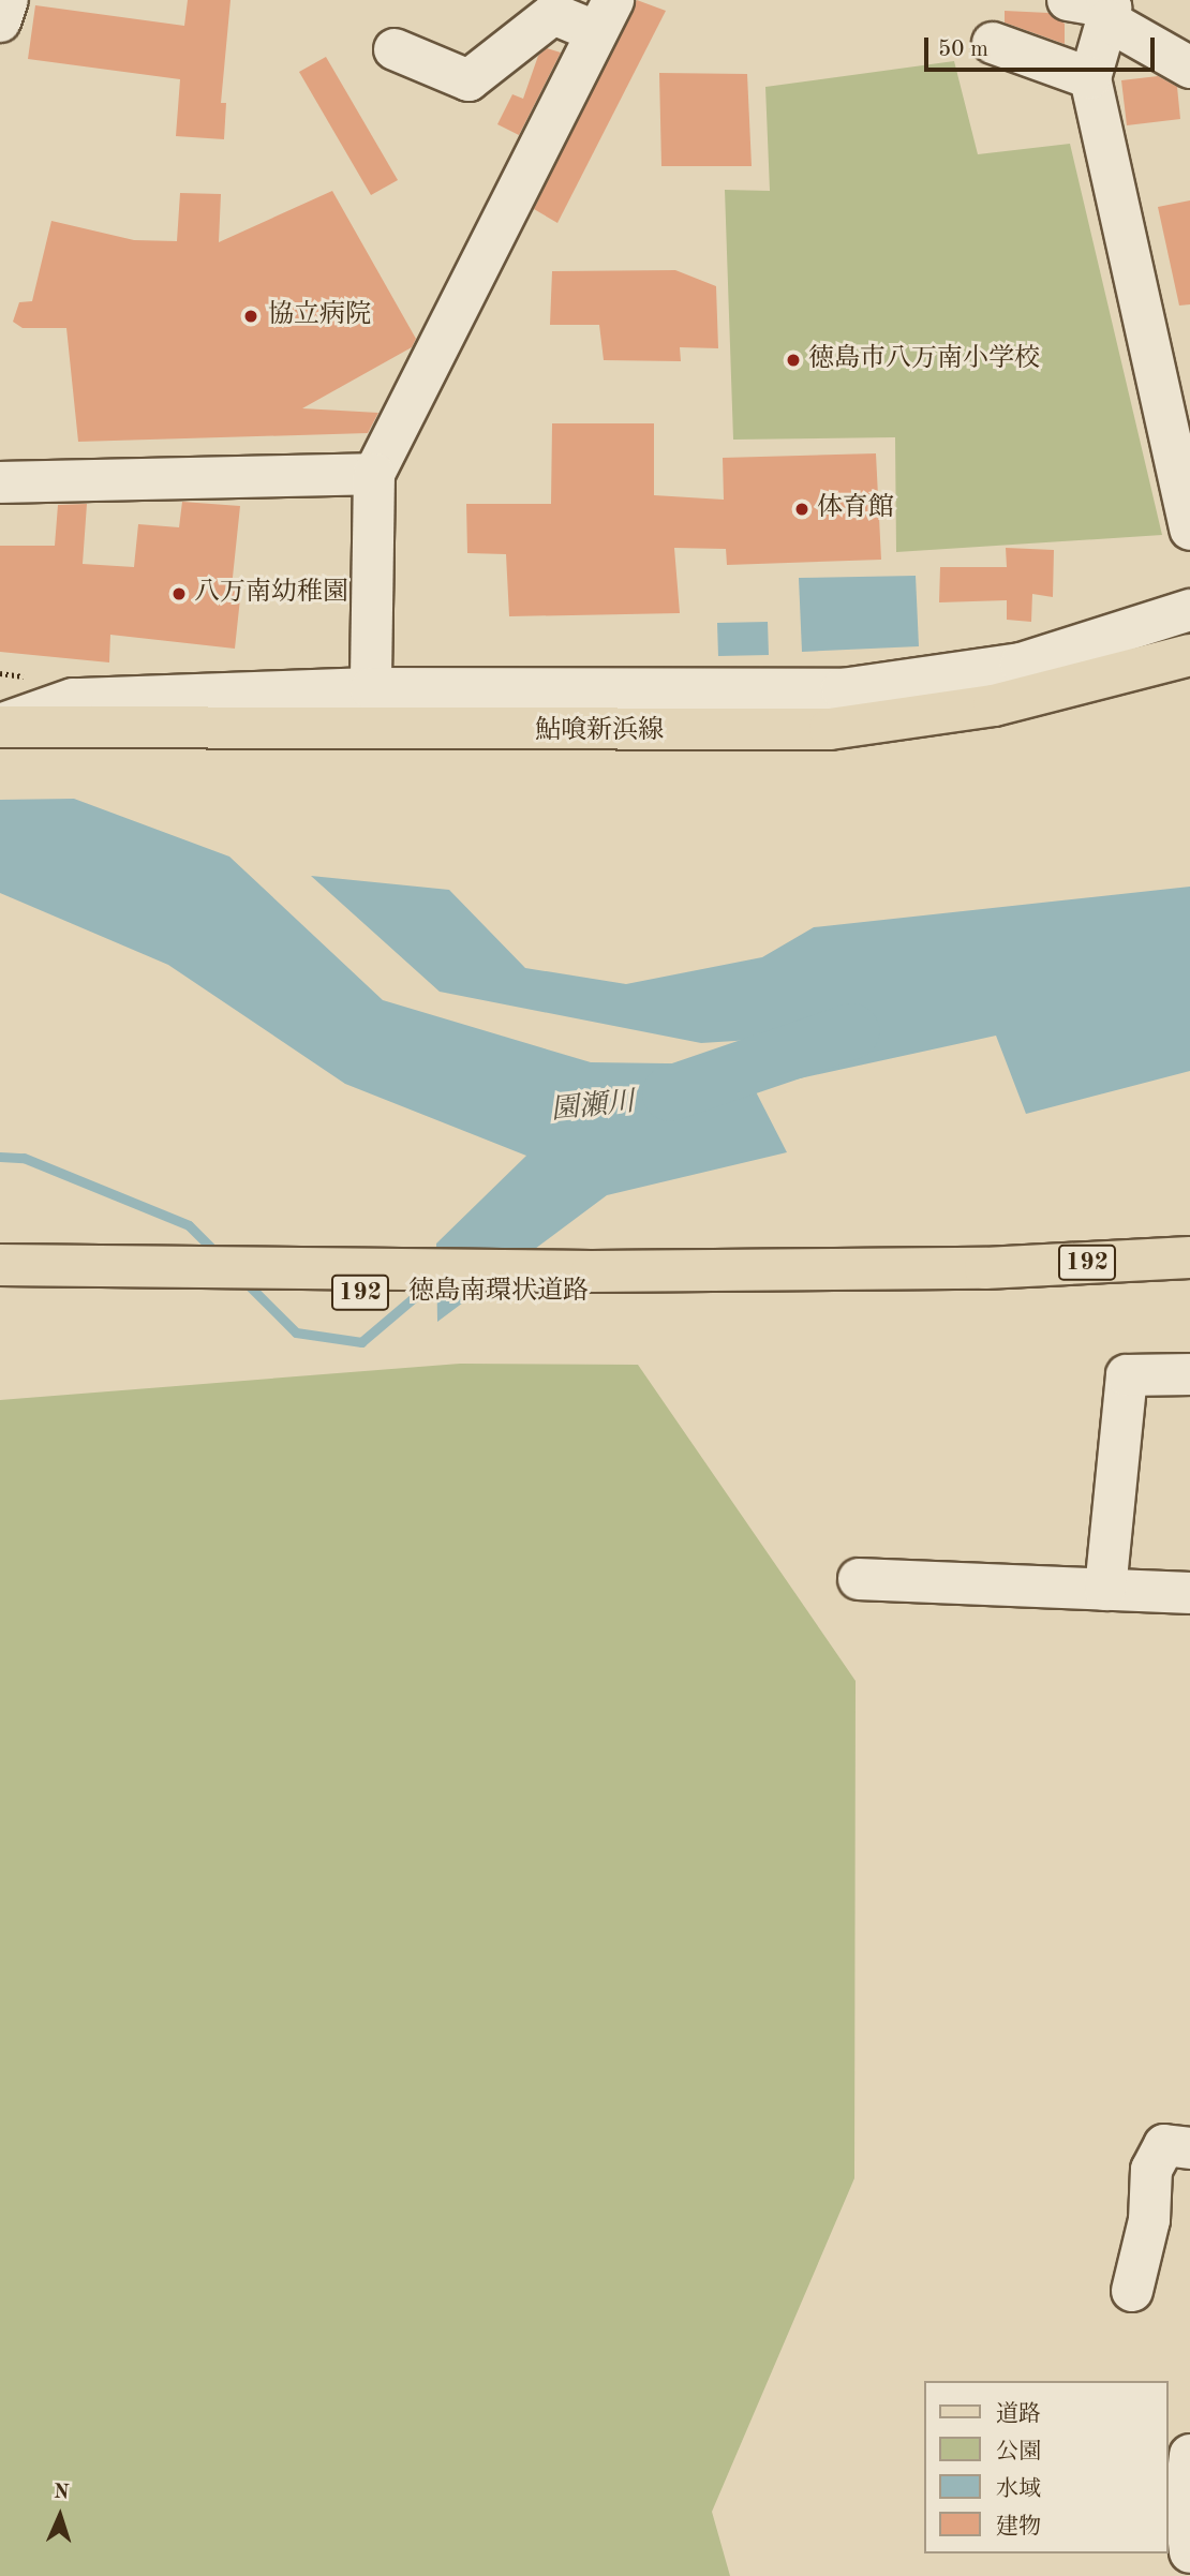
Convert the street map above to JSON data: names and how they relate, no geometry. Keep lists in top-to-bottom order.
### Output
{
  "streets": {
    "main road": ["鮎喰新浜線", "192", "徳島南環状道路"]
  },
  "crossings": [
    ["192", "徳島南環状道路"]
  ],
  "water": ["園瀬川"],
  "places": [
    "協立病院",
    "徳島市八万南小学校",
    "体育館",
    "八万南幼稚園"
  ],
  "legend": [
    "道路",
    "公園",
    "水域",
    "建物"
  ],
  "scale_bar": "50 m",
  "north": "top"
}
